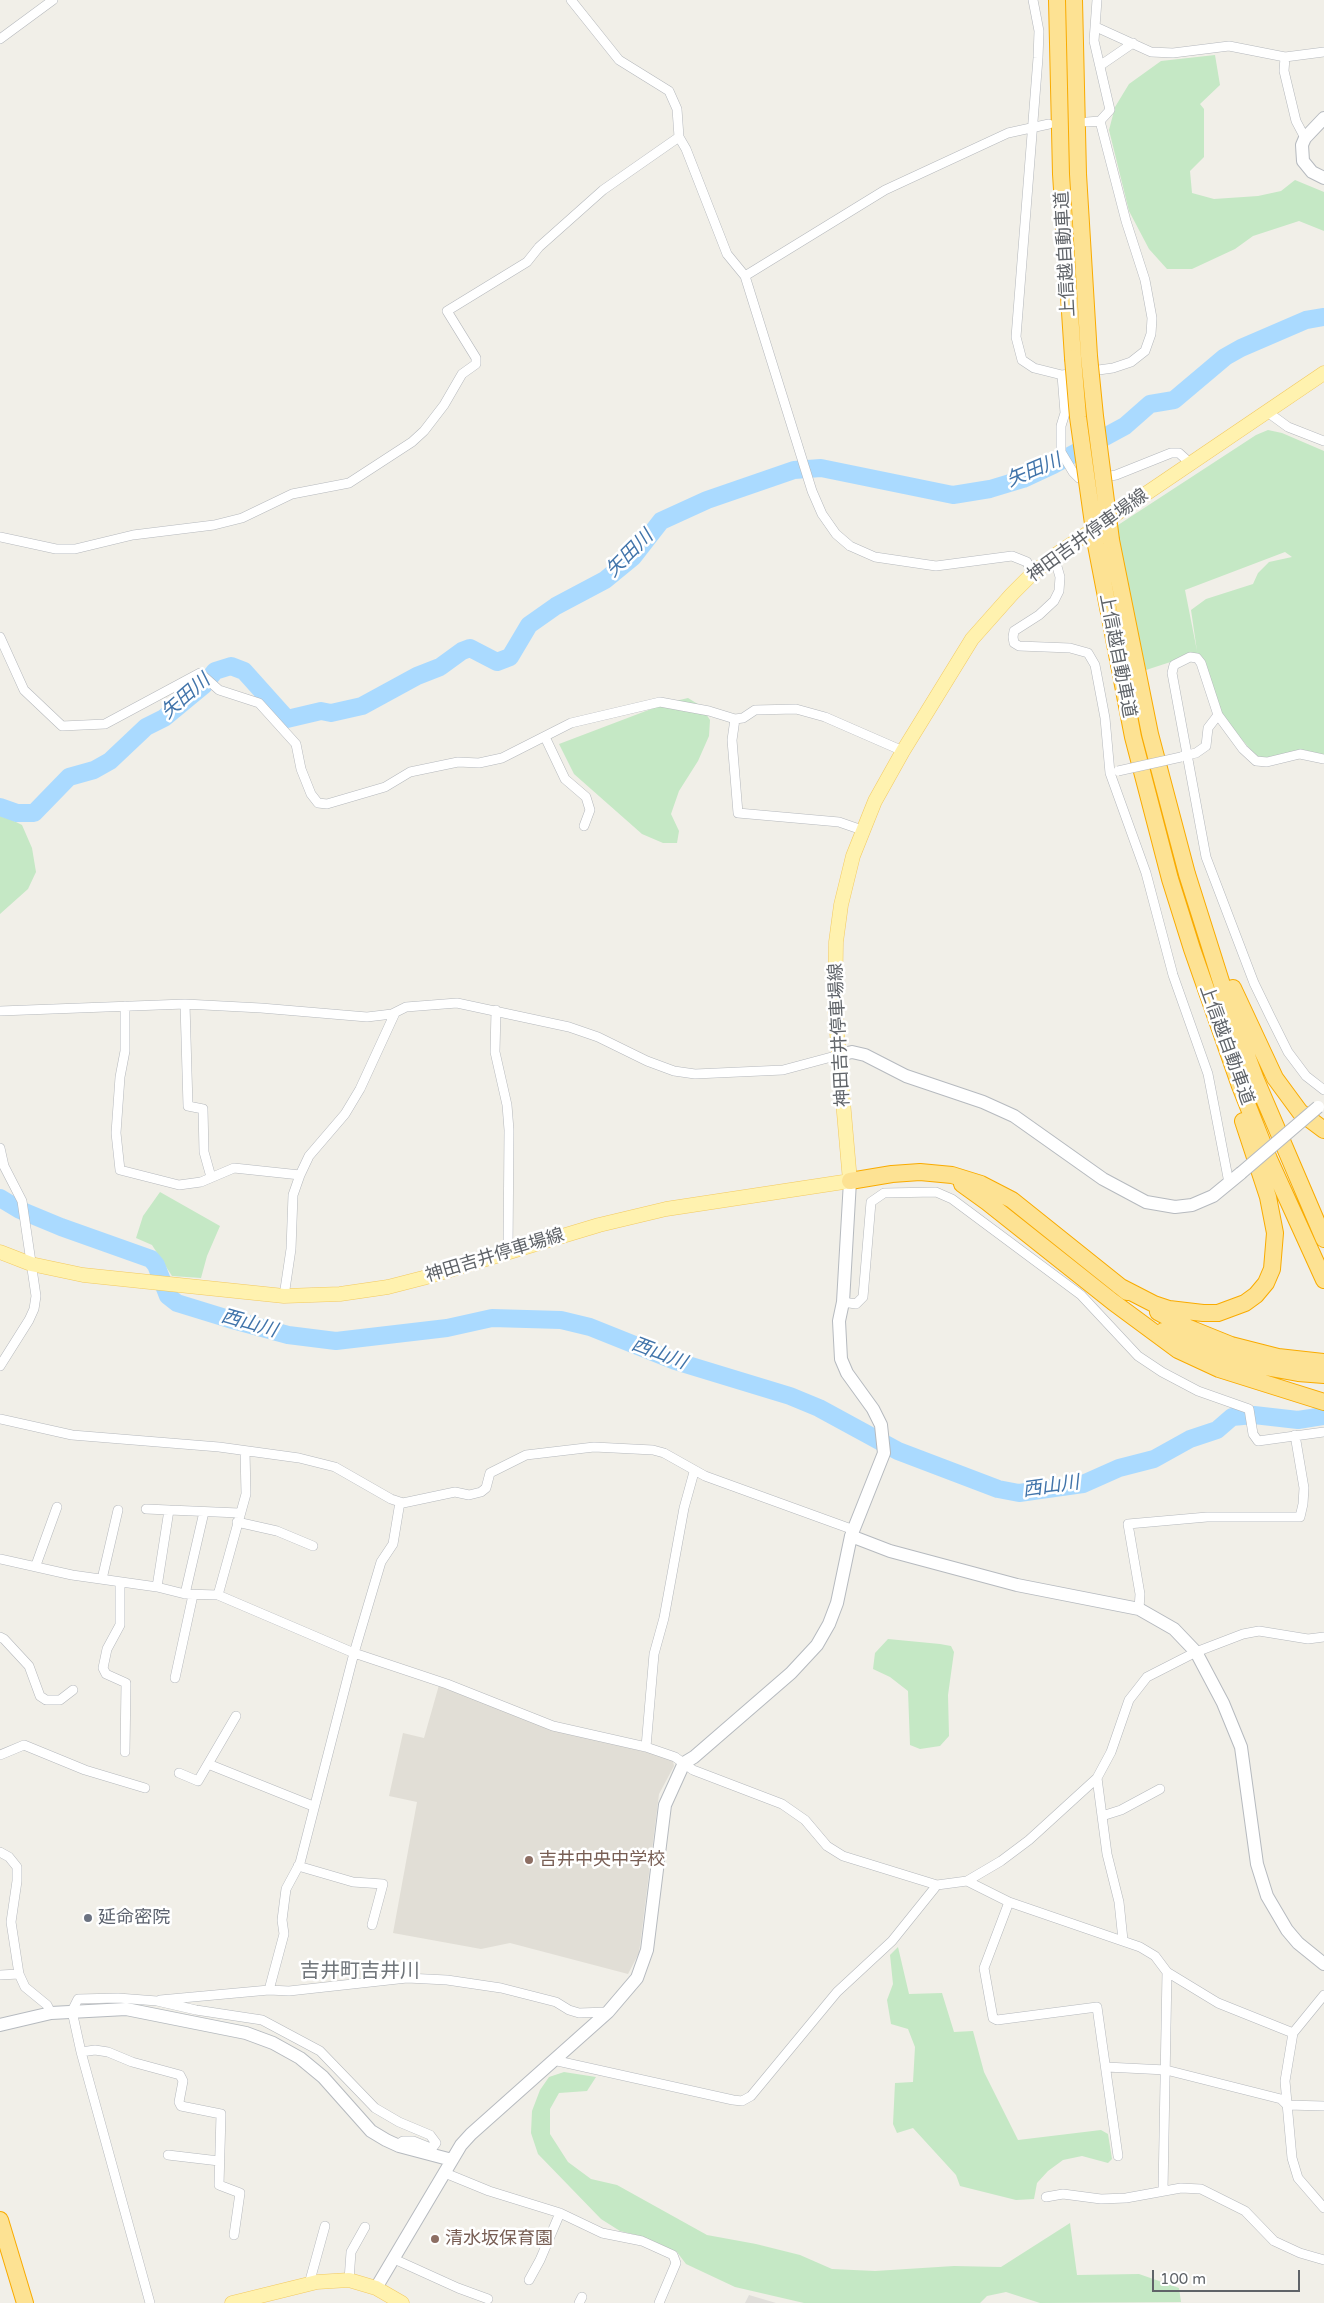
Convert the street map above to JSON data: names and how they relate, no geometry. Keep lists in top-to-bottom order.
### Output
{
  "streets": {
    "highway": ["上信越自動車道"],
    "main road": ["神田吉井停車場線"]
  },
  "districts": ["吉井町吉井川"],
  "water": ["矢田川", "西山川"],
  "places": ["吉井中央中学校", "延命密院", "清水坂保育園"],
  "scale_bar": "100 m"
}
